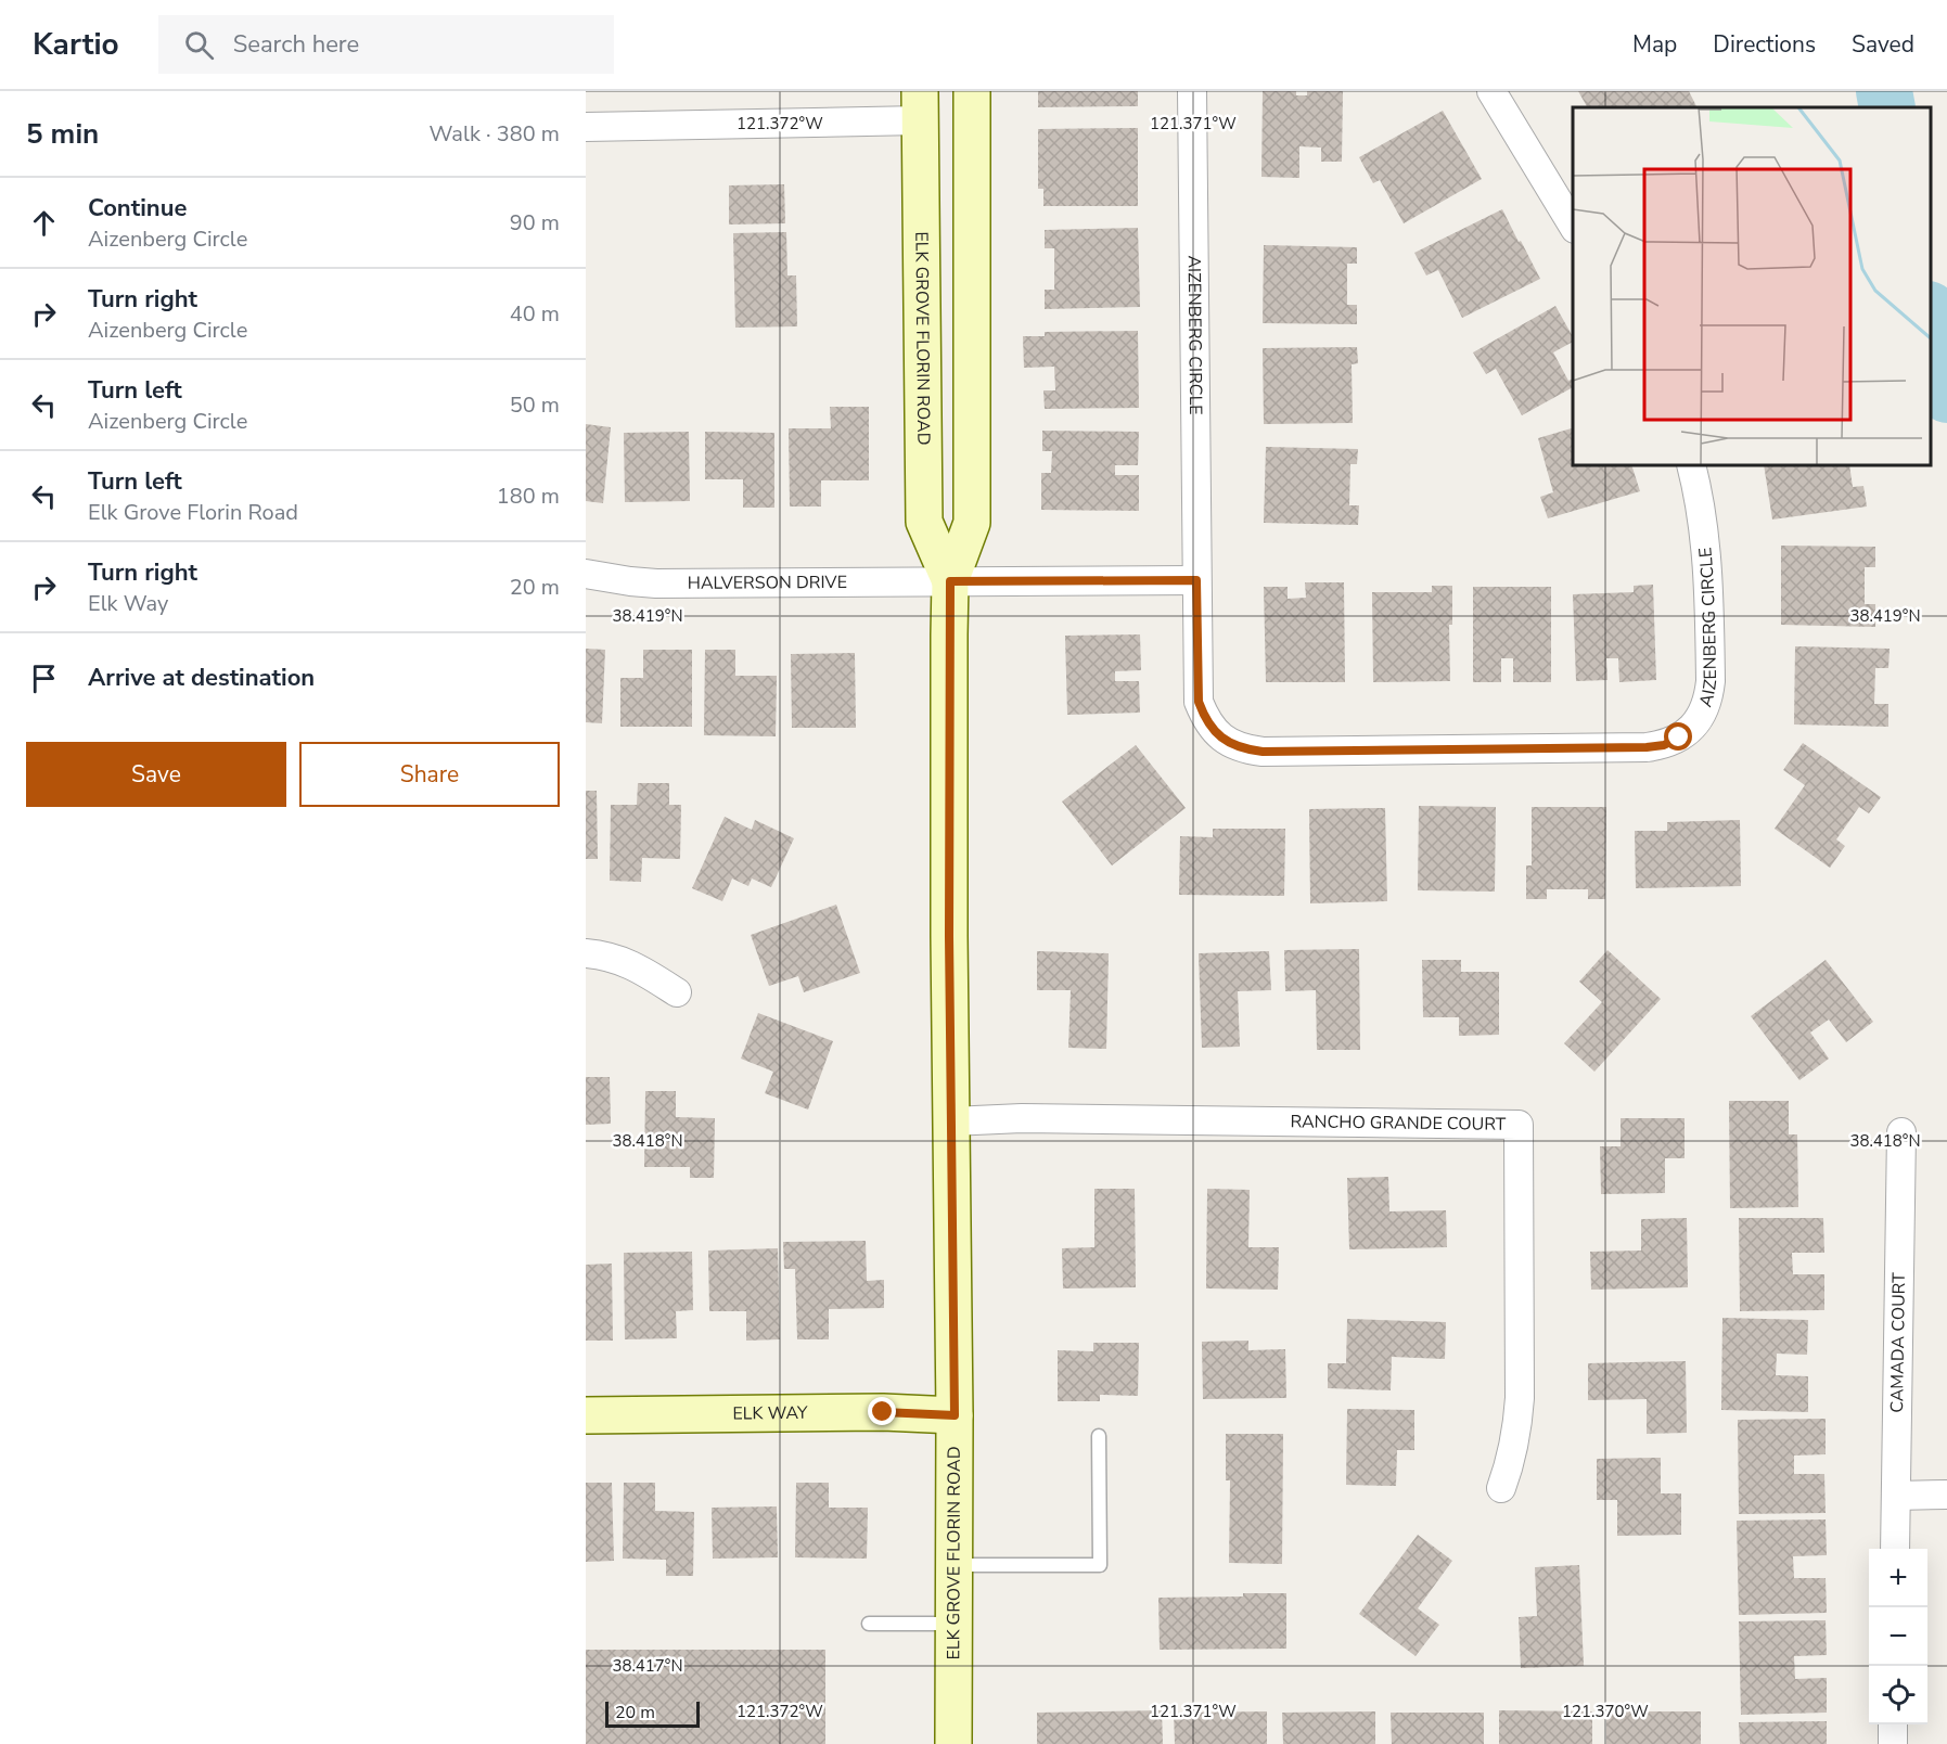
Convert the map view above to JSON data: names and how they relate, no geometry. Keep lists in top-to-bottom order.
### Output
{
  "streets": {
    "main road": ["ELK GROVE FLORIN ROAD", "ELK WAY"],
    "street": [
      "AIZENBERG CIRCLE",
      "HALVERSON DRIVE",
      "RANCHO GRANDE COURT",
      "CAMADA COURT"
    ]
  },
  "crossings": [
    ["ELK GROVE FLORIN ROAD", "HALVERSON DRIVE"],
    ["ELK GROVE FLORIN ROAD", "RANCHO GRANDE COURT"],
    ["ELK GROVE FLORIN ROAD", "ELK WAY"]
  ],
  "scale_bar": "20 m",
  "page": {
    "header": "Kartio",
    "search": "Search here",
    "nav": ["Map", "Directions", "Saved"],
    "heading": ["5 min", "Walk · 380 m"],
    "list": [
      ["Continue", "Aizenberg Circle", "90 m"],
      ["Turn right", "Aizenberg Circle", "40 m"],
      ["Turn left", "Aizenberg Circle", "50 m"],
      ["Turn left", "Elk Grove Florin Road", "180 m"],
      ["Turn right", "Elk Way", "20 m"],
      "Arrive at destination"
    ],
    "buttons": ["Save", "Share"],
    "map_buttons": ["+", "−"],
    "scale": "20 m"
  },
  "coordinates": [
    "121.372°W",
    "121.371°W",
    "38.419°N",
    "38.418°N",
    "38.417°N",
    "121.370°W"
  ]
}
